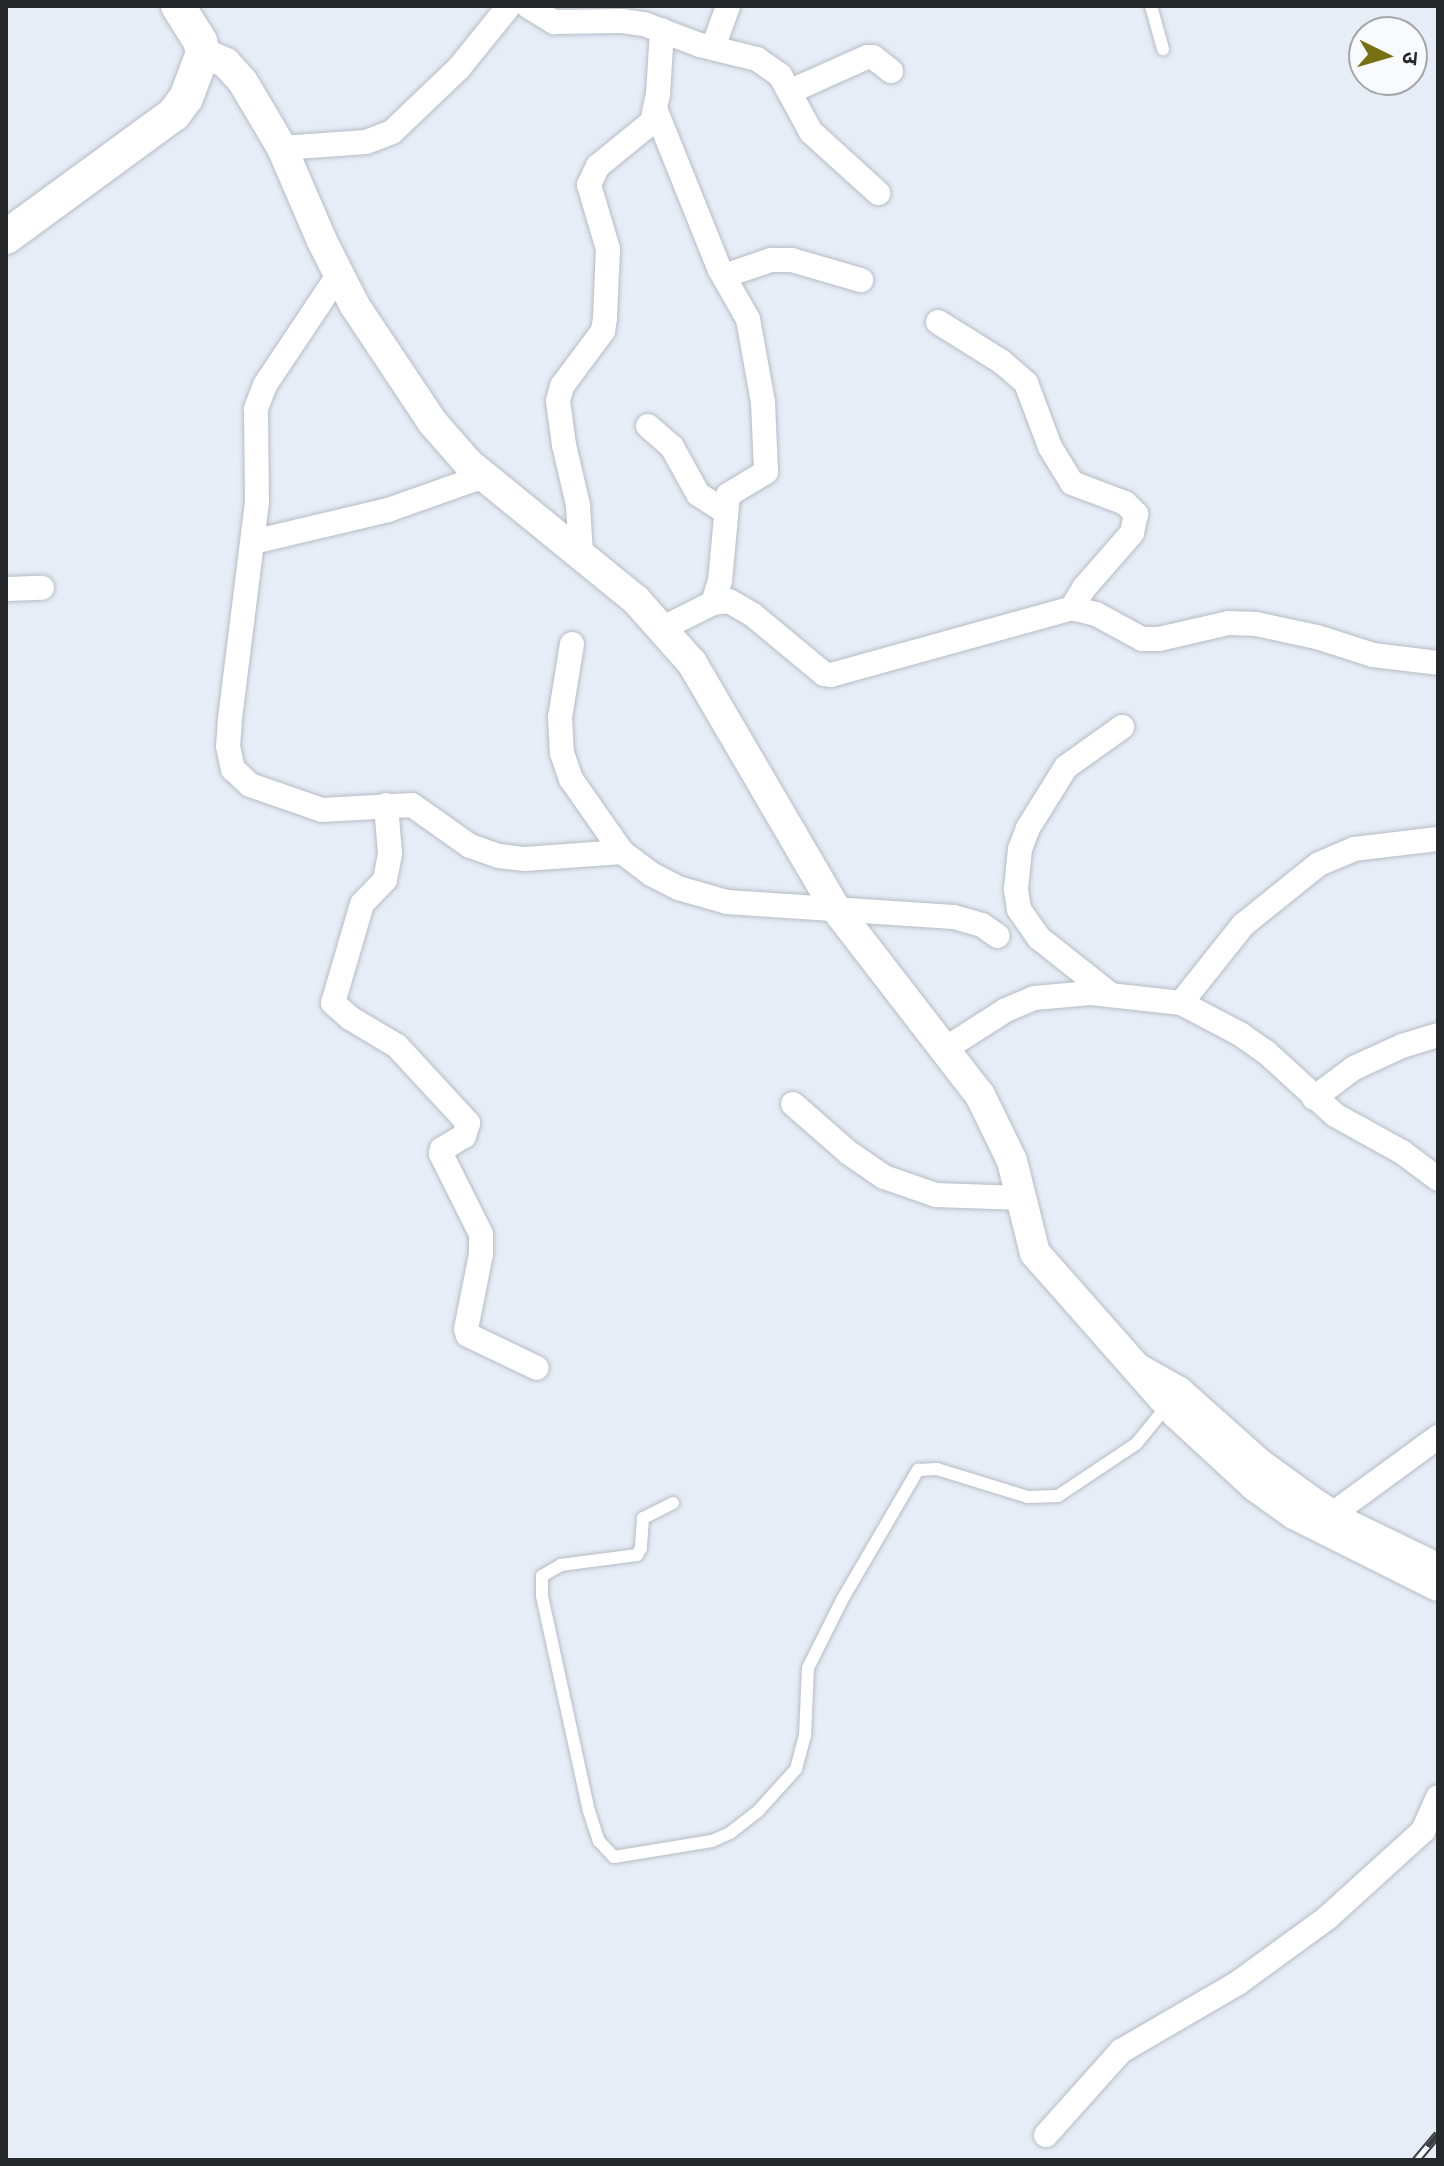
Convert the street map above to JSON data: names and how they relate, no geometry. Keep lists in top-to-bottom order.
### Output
{
  "north": "right"
}
